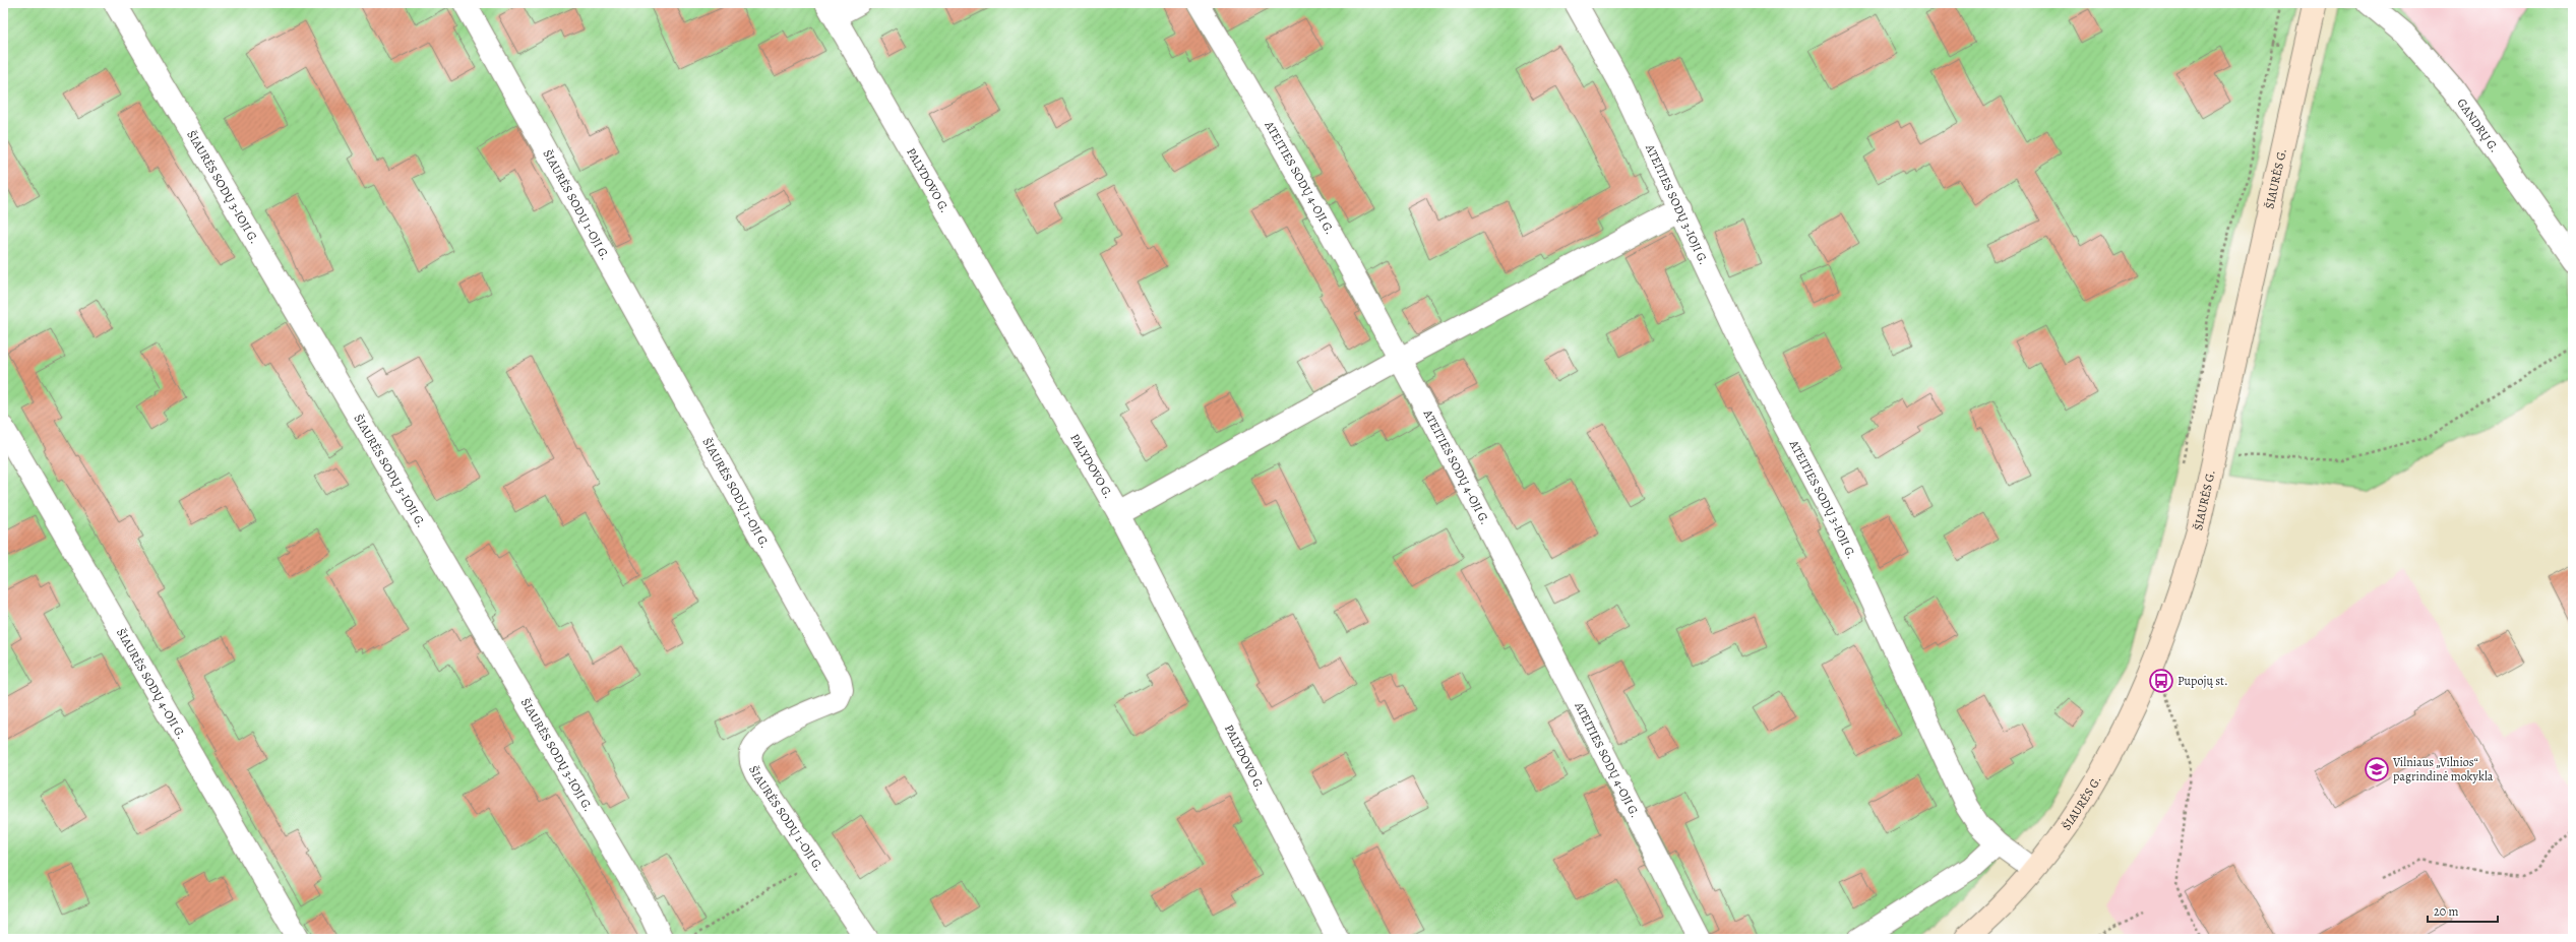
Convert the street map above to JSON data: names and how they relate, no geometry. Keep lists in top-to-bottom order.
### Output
{
  "streets": {
    "main road": ["ŠIAURĖS G."],
    "street": [
      "GANDRŲ G.",
      "ATEITIES SODŲ 4-OJI G.",
      "PALYDOVO G.",
      "ŠIAURĖS SODŲ 3-IOJI G.",
      "ATEITIES SODŲ 3-IOJI G.",
      "ŠIAURĖS SODŲ 1-OJI G.",
      "ŠIAURĖS SODŲ 4-OJI G."
    ]
  },
  "crossings": [
    ["ŠIAURĖS G.", "ATEITIES SODŲ 3-IOJI G."]
  ],
  "places": {
    "bus stop": ["Pupojų st."],
    "school or university": ["Vilniaus „Vilnios“ pagrindinė mokykla"]
  },
  "scale_bar": "20 m"
}
